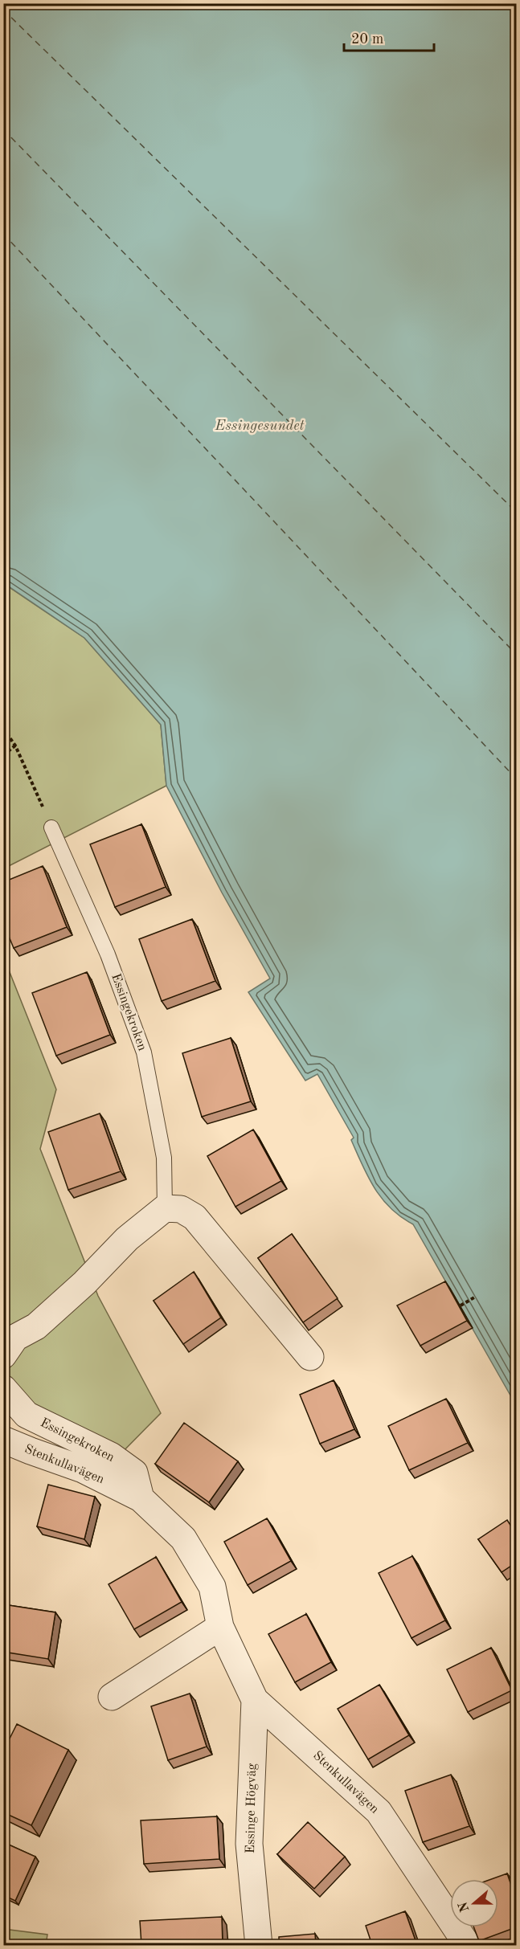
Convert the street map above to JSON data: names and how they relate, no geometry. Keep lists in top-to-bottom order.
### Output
{
  "streets": {
    "street": ["Essingekroken", "Stenkullavägen", "Essinge Högväg"]
  },
  "crossings": [
    ["Essingekroken", "Stenkullavägen"],
    ["Stenkullavägen", "Essinge Högväg"]
  ],
  "water": ["Essingesundet"],
  "scale_bar": "20 m",
  "north": "left"
}
